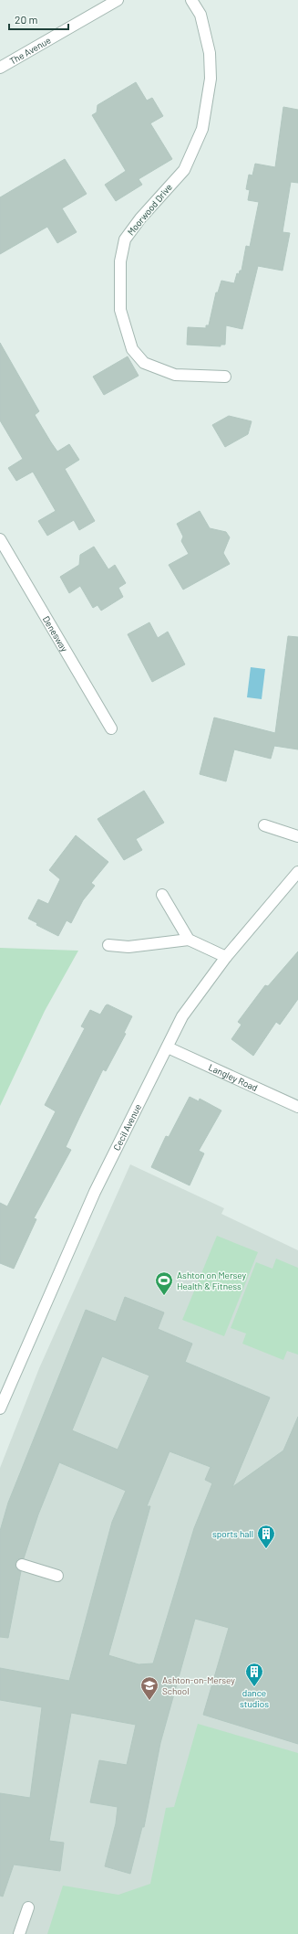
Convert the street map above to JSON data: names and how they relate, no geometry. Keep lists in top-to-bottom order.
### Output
{
  "streets": {
    "street": [
      "The Avenue",
      "Moorwood Drive",
      "Denesway",
      "Langley Road",
      "Cecil Avenue"
    ]
  },
  "crossings": [
    ["Langley Road", "Cecil Avenue"]
  ],
  "places": {
    "sports": ["Ashton on Mersey Health & Fitness"],
    "building": ["sports hall", "dance studios"],
    "school or university": ["Ashton-on-Mersey School"]
  },
  "scale_bar": "20 m"
}
